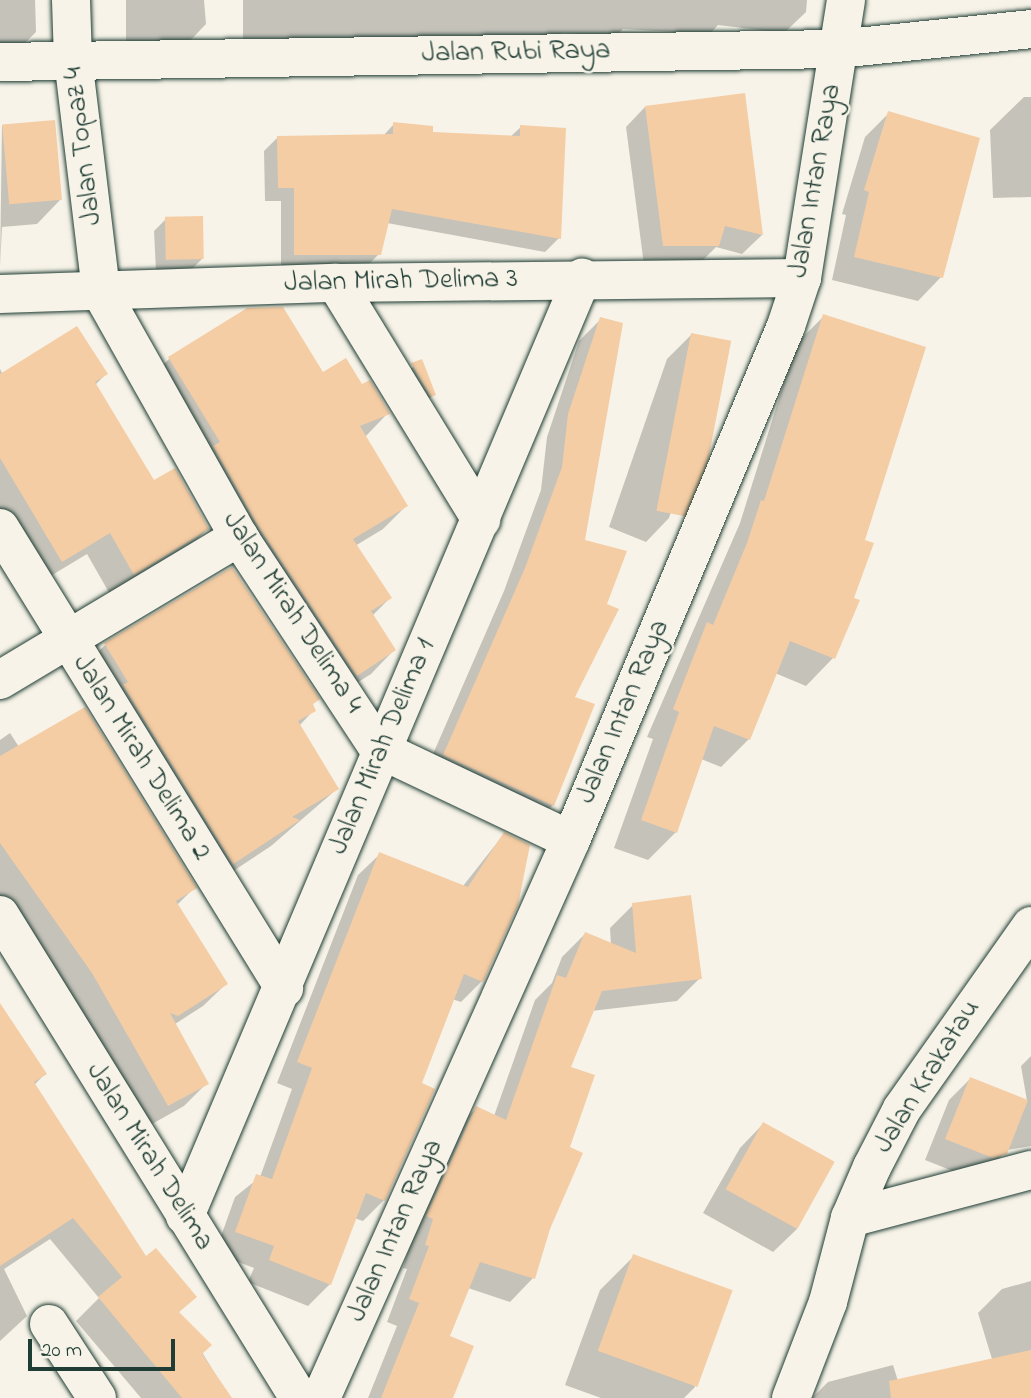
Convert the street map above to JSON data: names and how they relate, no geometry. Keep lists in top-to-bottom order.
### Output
{
  "streets": {
    "street": [
      "Jalan Rubi Raya",
      "Jalan Topaz 4",
      "Jalan Intan Raya",
      "Jalan Mirah Delima 3",
      "Jalan Mirah Delima 4",
      "Jalan Mirah Delima 1",
      "Jalan Mirah Delima 2",
      "Jalan Krakatau",
      "Jalan Mirah Delima"
    ]
  },
  "crossings": [
    ["Jalan Rubi Raya", "Jalan Topaz 4"],
    ["Jalan Rubi Raya", "Jalan Intan Raya"],
    ["Jalan Topaz 4", "Jalan Mirah Delima 3"],
    ["Jalan Topaz 4", "Jalan Mirah Delima 4"],
    ["Jalan Intan Raya", "Jalan Mirah Delima 3"],
    ["Jalan Mirah Delima 3", "Jalan Mirah Delima 4"],
    ["Jalan Mirah Delima 3", "Jalan Mirah Delima 1"],
    ["Jalan Mirah Delima 4", "Jalan Mirah Delima 1"],
    ["Jalan Mirah Delima 1", "Jalan Mirah Delima 2"],
    ["Jalan Mirah Delima 1", "Jalan Mirah Delima"]
  ],
  "scale_bar": "20 m"
}
